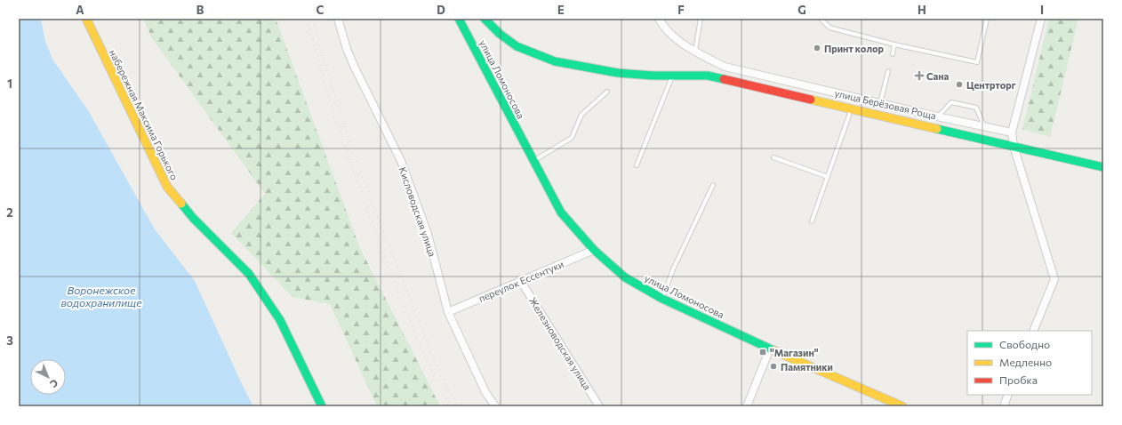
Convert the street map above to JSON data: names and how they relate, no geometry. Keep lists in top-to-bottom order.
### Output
{
  "streets": {
    "main road": ["улица Ломоносова", "набережная Максима Горького"],
    "street": [
      "улица Берёзовая Роща",
      "Кисловодская улица",
      "переулок Ессентуки",
      "Железноводская улица"
    ]
  },
  "crossings": [
    ["улица Ломоносова", "переулок Ессентуки"],
    ["Кисловодская улица", "переулок Ессентуки"],
    ["переулок Ессентуки", "Железноводская улица"]
  ],
  "water": ["Воронежское водохранилище"],
  "places": {
    "other": ["Принт колор", "Центрторг", "Памятники"],
    "health": ["Сана"],
    "transit": ["\"Магазин\""]
  },
  "legend": ["Свободно", "Медленно", "Пробка"],
  "north": "bottom right",
  "grid": {
    "columns": [
      "A",
      "B",
      "C",
      "D",
      "E",
      "F",
      "G",
      "H",
      "I"
    ],
    "rows": ["1", "2", "3"]
  }
}
